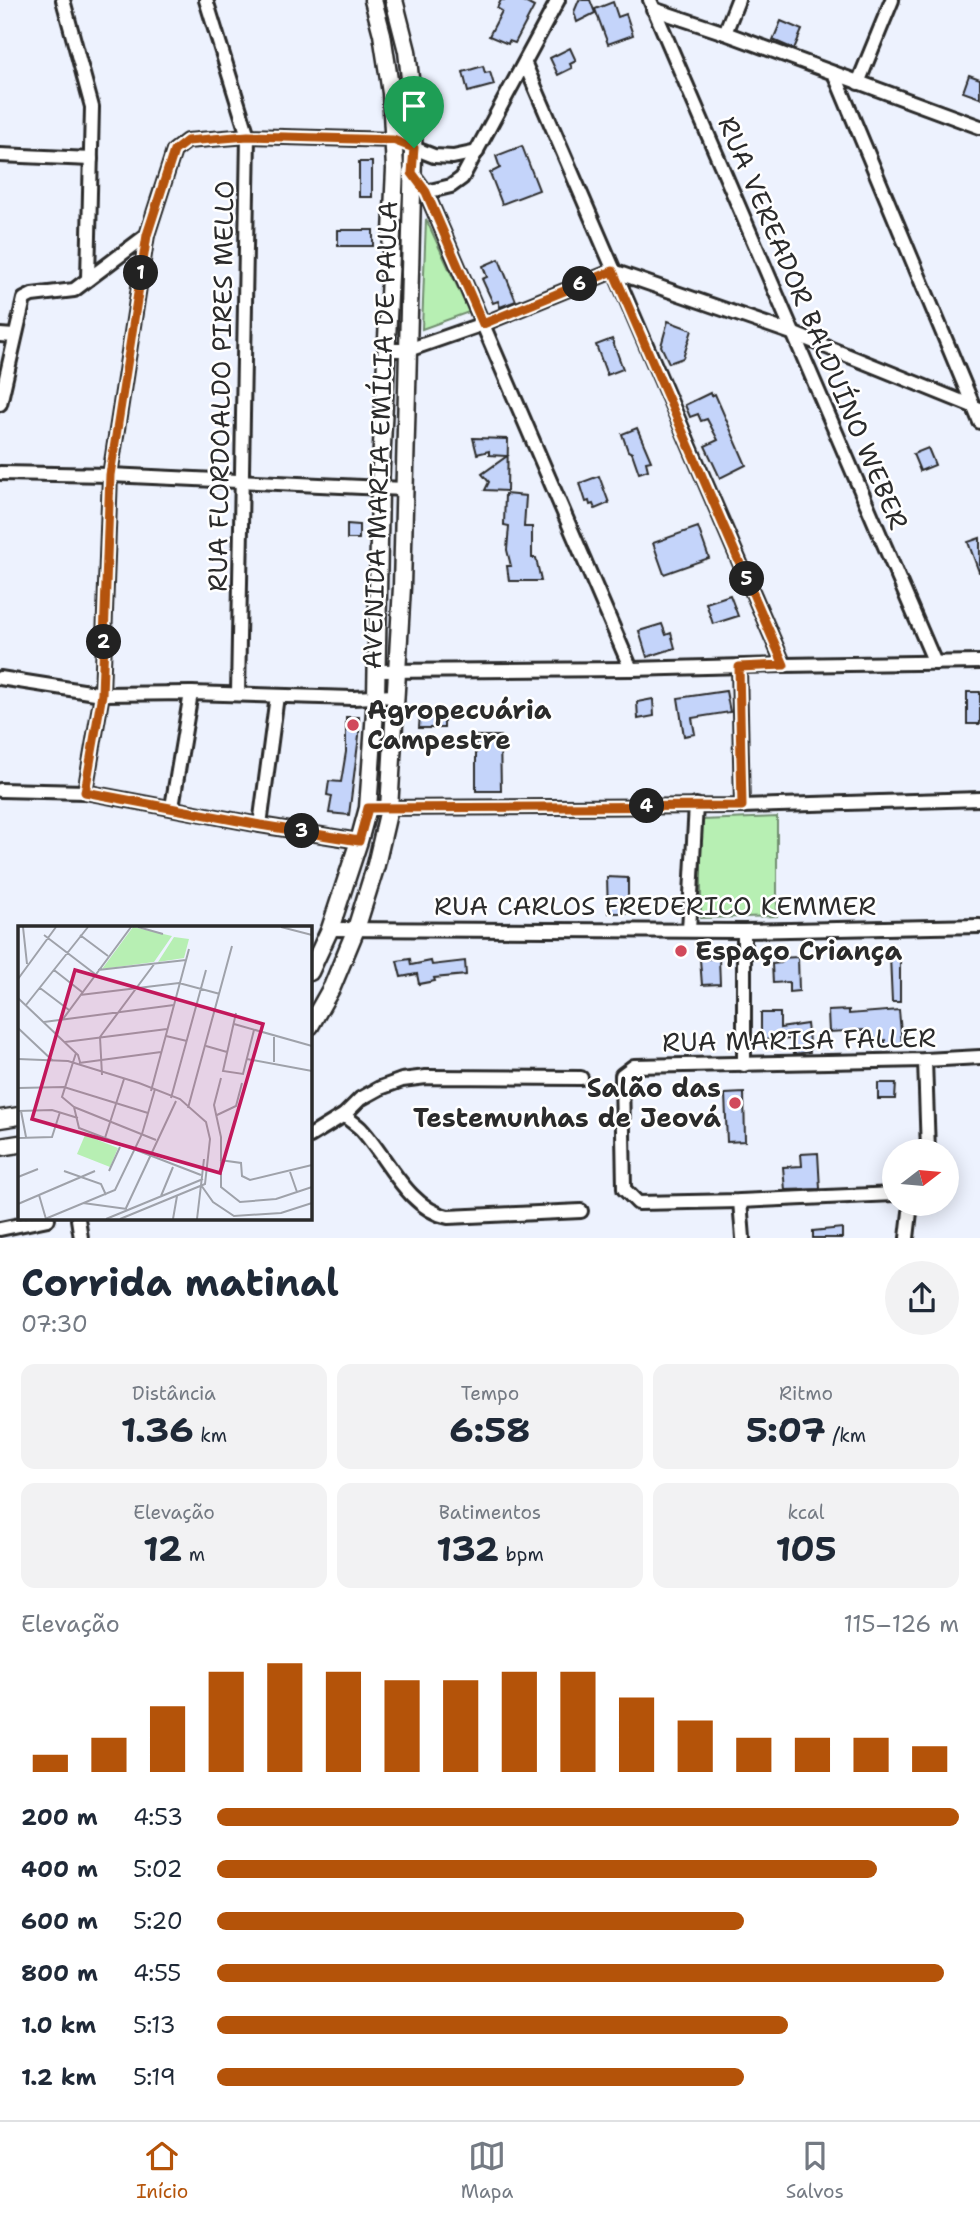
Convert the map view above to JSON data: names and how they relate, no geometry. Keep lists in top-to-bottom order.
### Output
{
  "streets": {
    "main road": ["AVENIDA MARIA EMÍLIA DE PAULA"],
    "street": [
      "RUA VEREADOR BALDUÍNO WEBER",
      "RUA FLORDOALDO PIRES MELLO",
      "RUA CARLOS FREDERICO KEMMER",
      "RUA MARISA FALLER"
    ]
  },
  "crossings": [
    ["AVENIDA MARIA EMÍLIA DE PAULA", "RUA CARLOS FREDERICO KEMMER"]
  ],
  "places": ["Agropecuária Campestre", "Espaço Criança", "Salão das Testemunhas de Jeová"],
  "north": "right",
  "page": {
    "pins": [
      "1",
      "6",
      "5",
      "2",
      "4",
      "3"
    ],
    "heading": ["Corrida matinal", "07:30"],
    "stats": [
      ["Distância", "1.36 km"],
      ["Tempo", "6:58"],
      ["Ritmo", "5:07 /km"],
      ["Elevação", "12 m"],
      ["Batimentos", "132 bpm"],
      ["kcal", "105"]
    ],
    "chart": ["Elevação", "115–126 m"],
    "list": [
      {
        "name": "200 m",
        "note": "4:53"
      },
      {
        "name": "400 m",
        "note": "5:02"
      },
      {
        "name": "600 m",
        "note": "5:20"
      },
      {
        "name": "800 m",
        "note": "4:55"
      },
      {
        "name": "1.0 km",
        "note": "5:13"
      },
      {
        "name": "1.2 km",
        "note": "5:19"
      }
    ],
    "tabs": ["Início", "Mapa", "Salvos"]
  }
}
